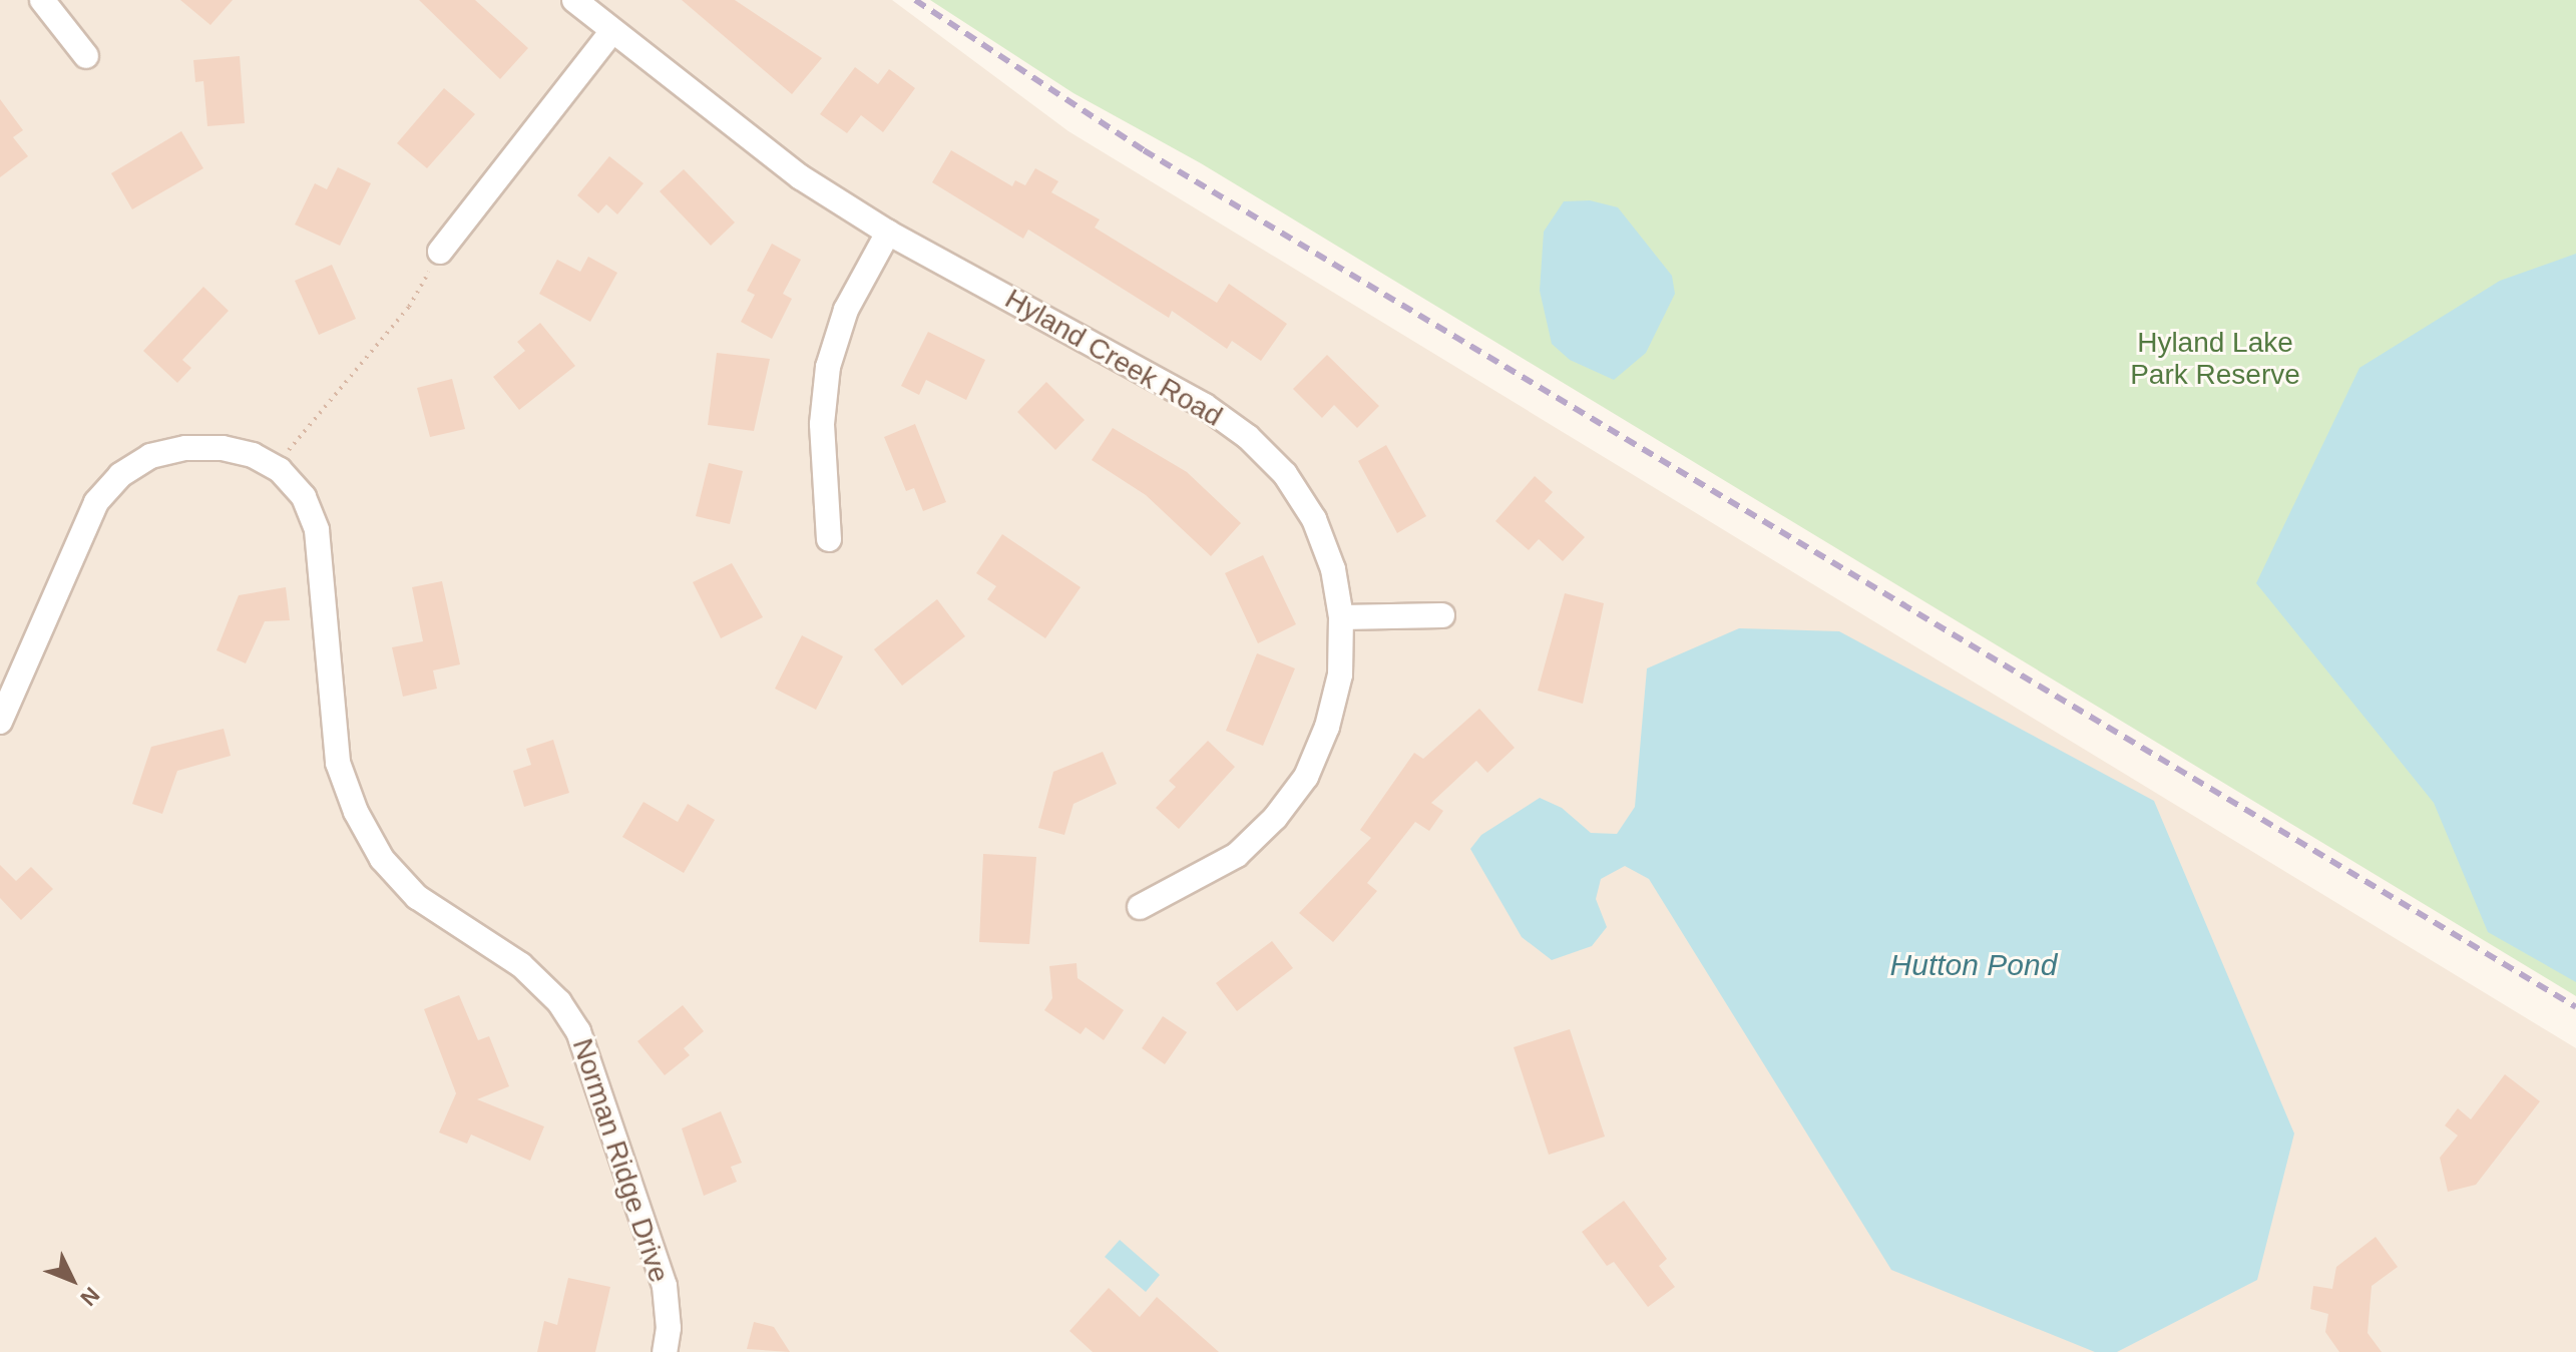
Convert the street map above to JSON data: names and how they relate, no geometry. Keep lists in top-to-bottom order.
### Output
{
  "streets": {
    "street": ["Hyland Creek Road", "Norman Ridge Drive"]
  },
  "water": ["Hutton Pond"],
  "parks": ["Hyland Lake Park Reserve"],
  "north": "bottom right"
}
